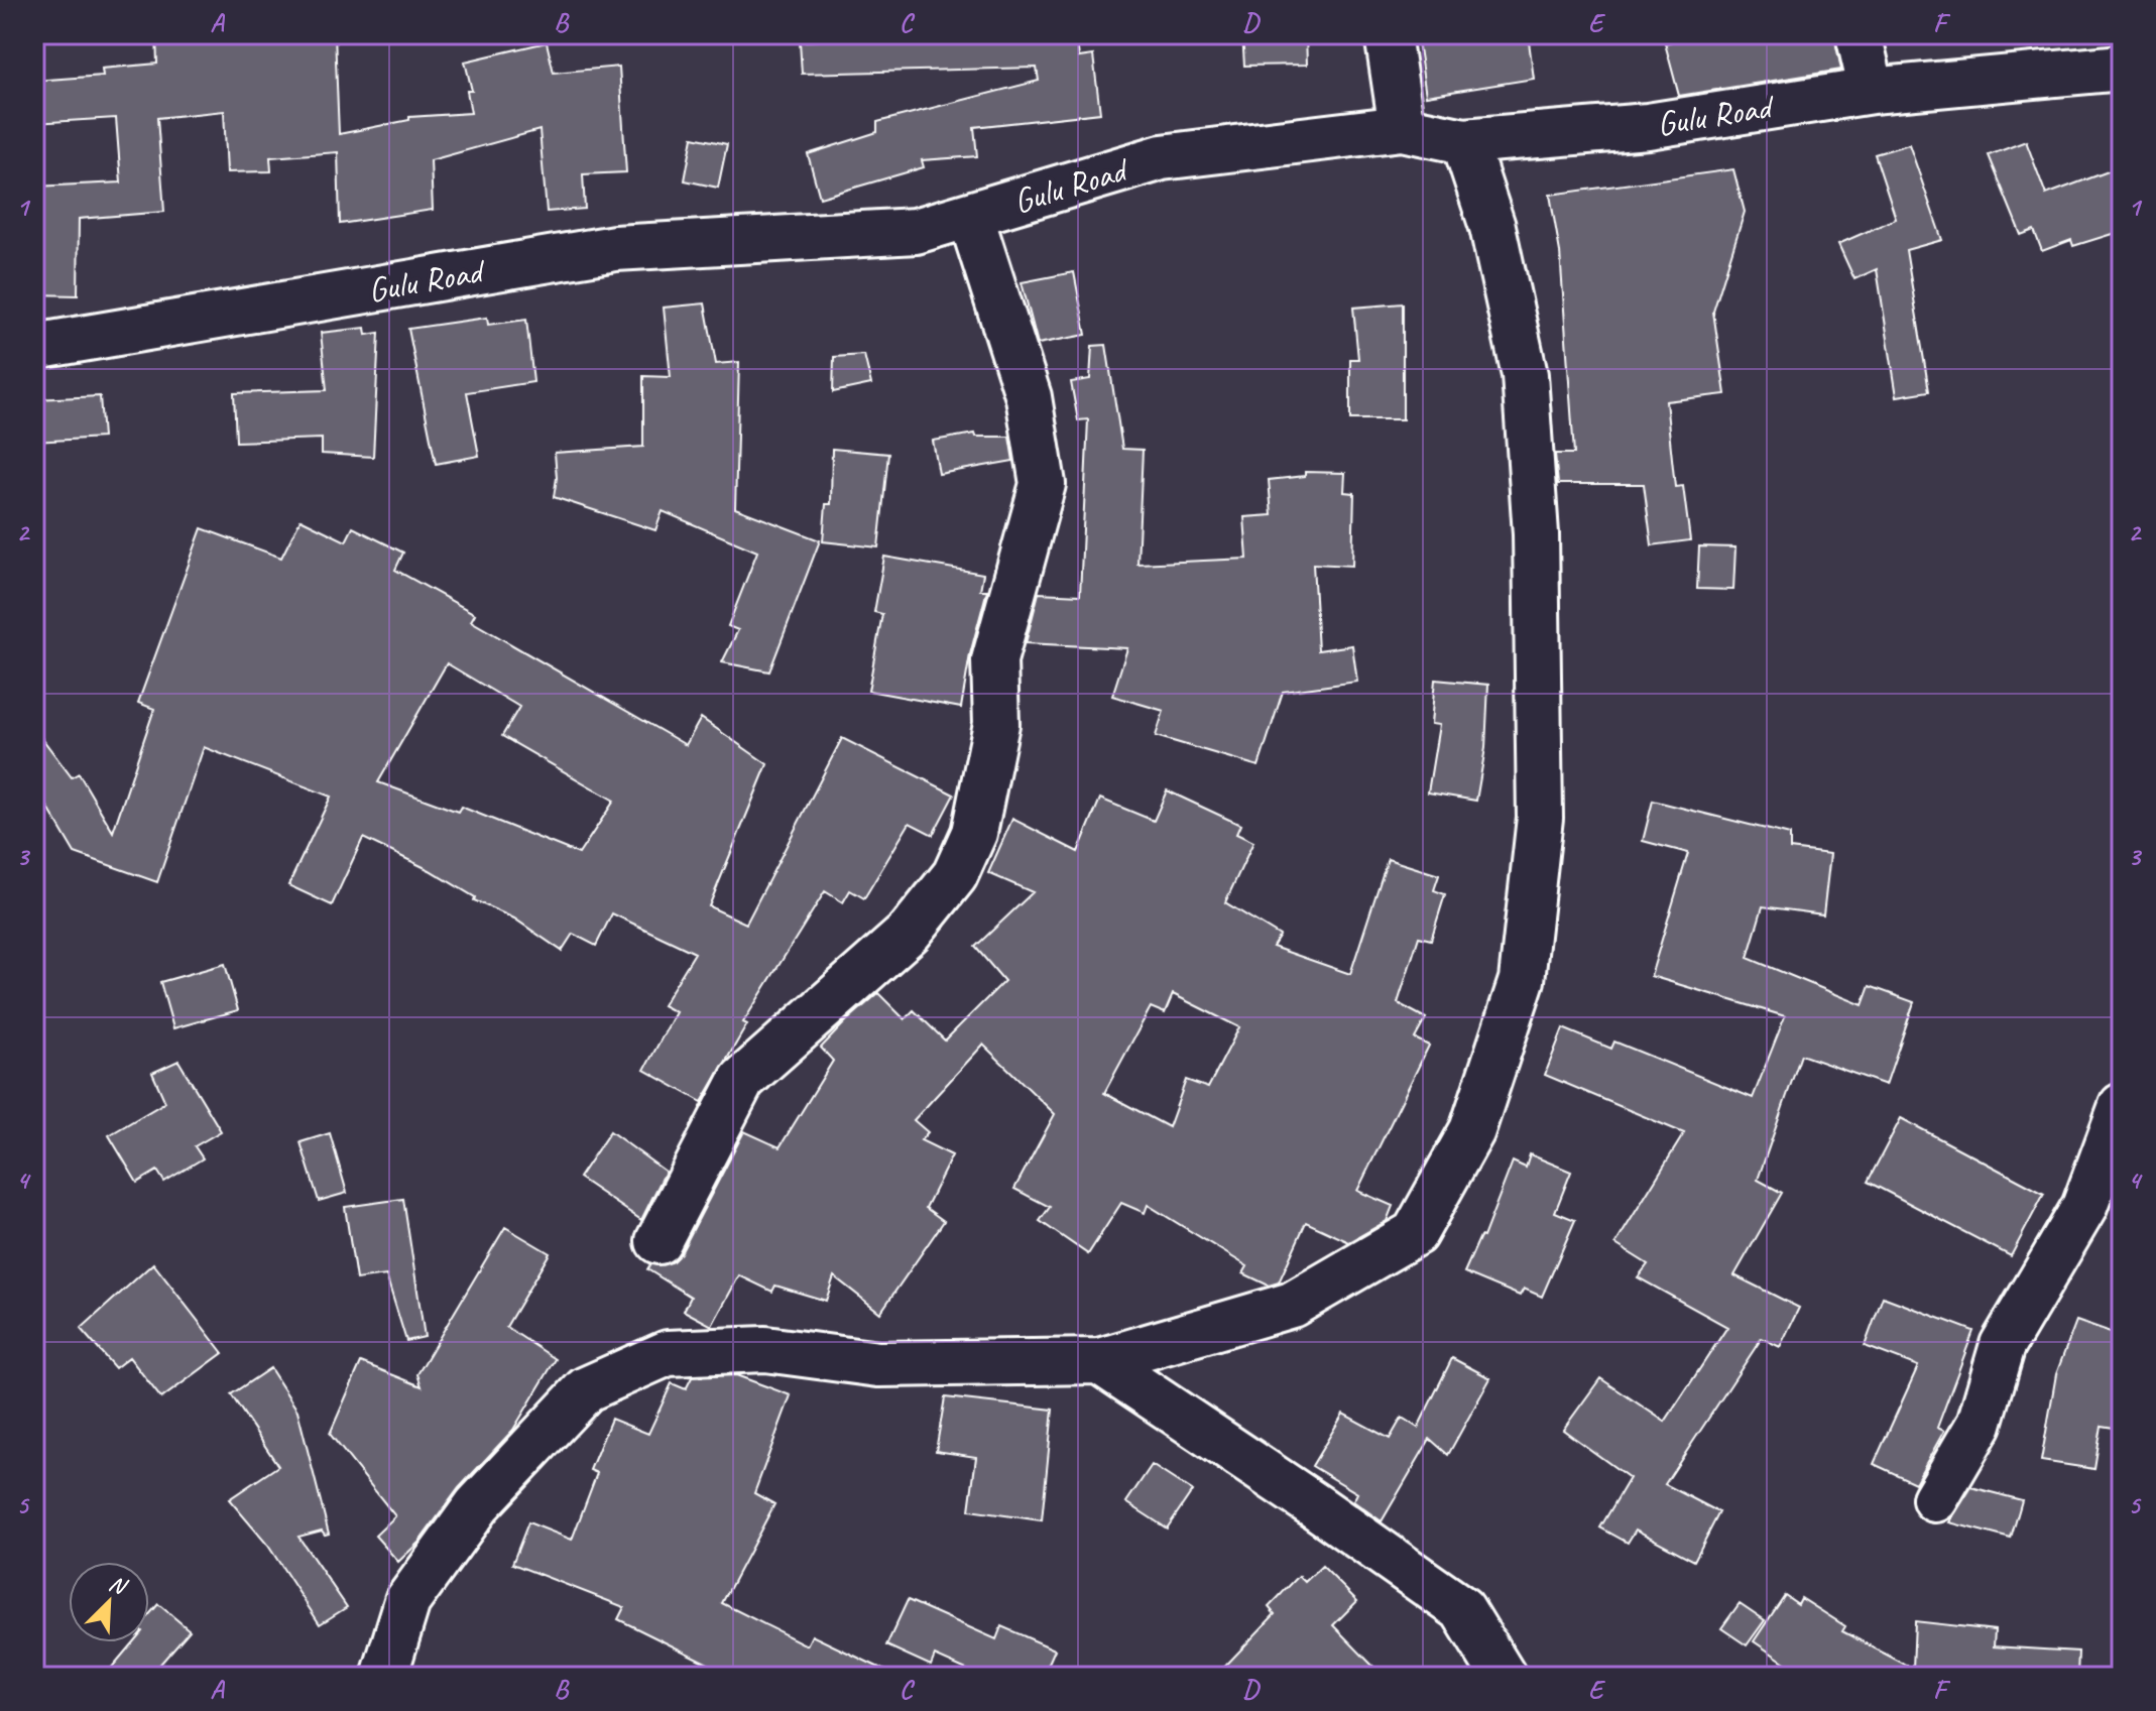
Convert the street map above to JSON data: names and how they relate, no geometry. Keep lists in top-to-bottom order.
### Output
{
  "streets": {
    "street": ["Gulu Road"]
  },
  "north": "top right",
  "grid": {
    "columns": [
      "A",
      "B",
      "C",
      "D",
      "E",
      "F"
    ],
    "rows": [
      "1",
      "2",
      "3",
      "4",
      "5"
    ]
  }
}
